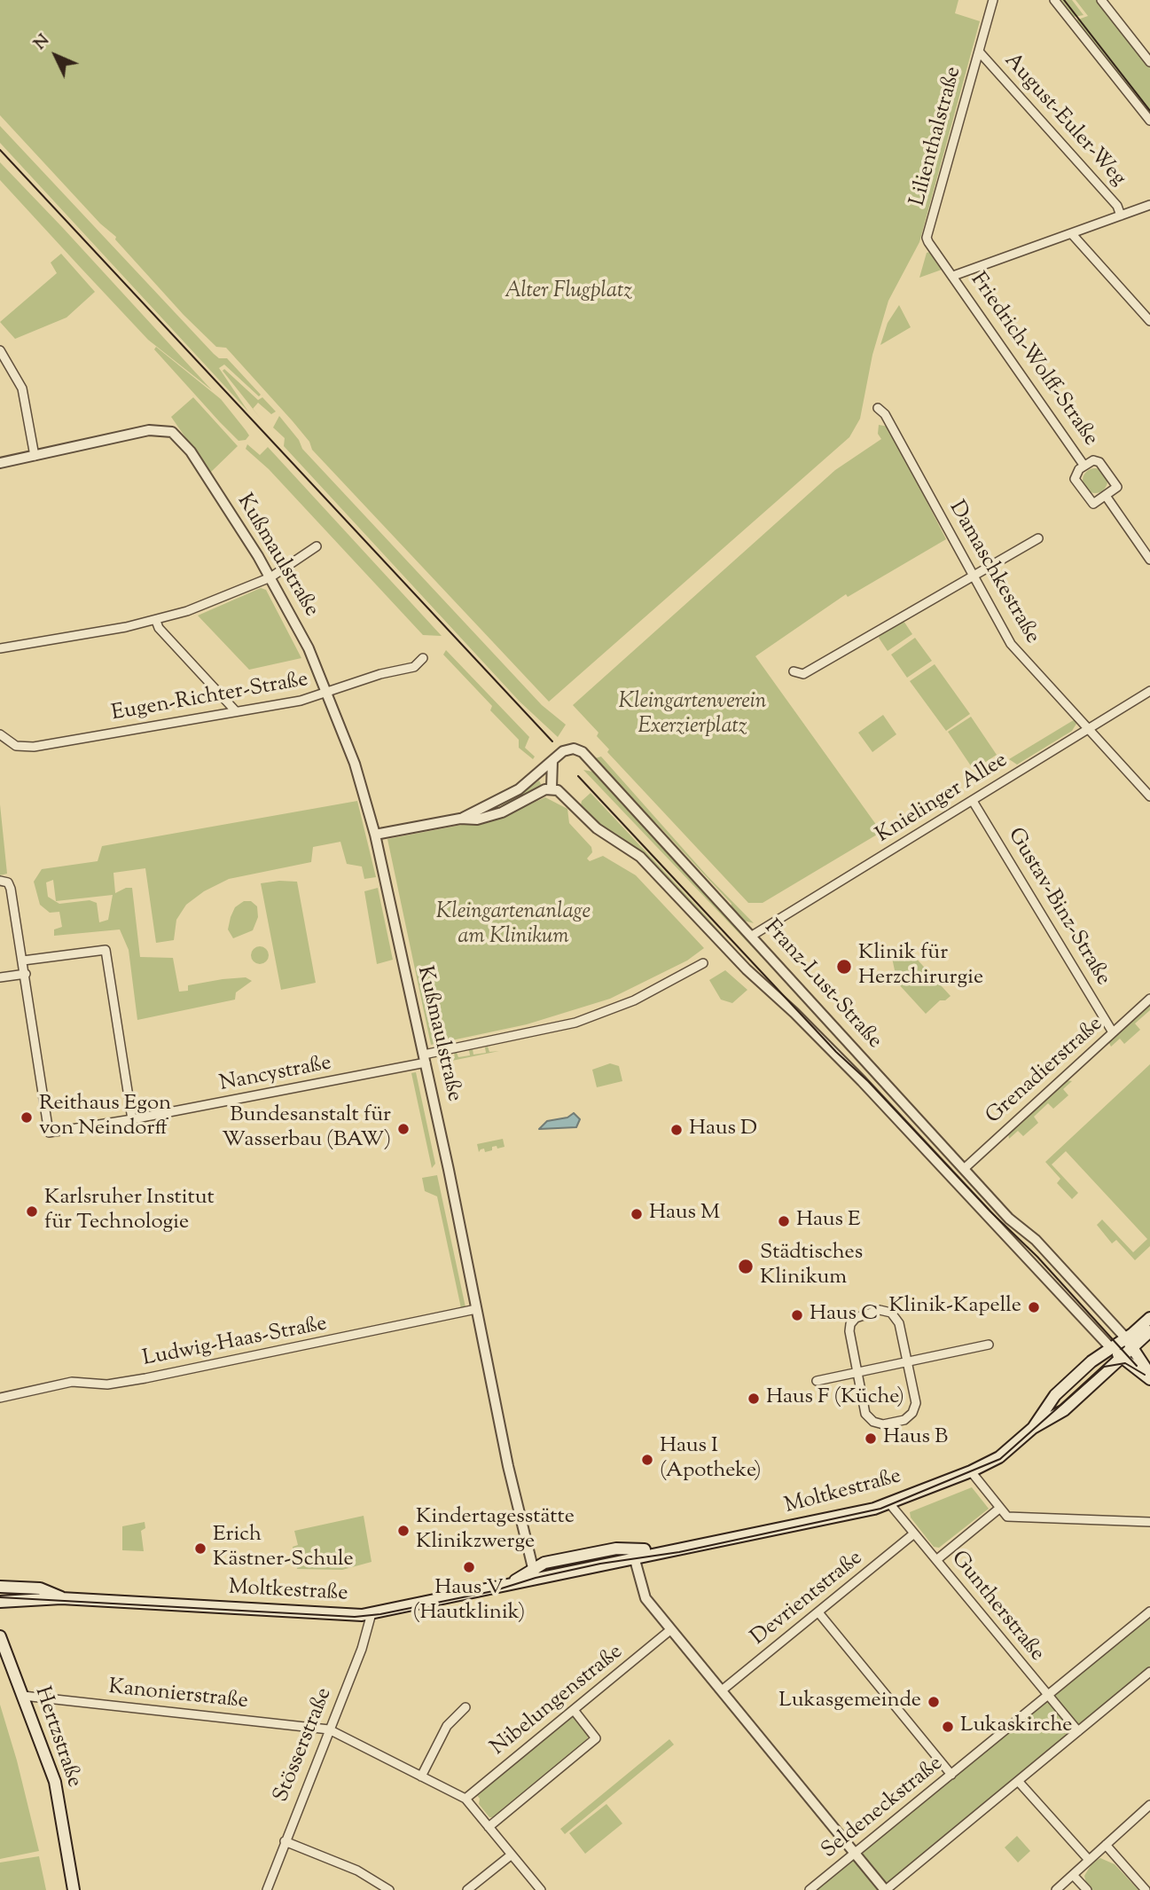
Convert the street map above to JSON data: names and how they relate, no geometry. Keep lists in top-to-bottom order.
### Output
{
  "streets": {
    "main road": ["Moltkestraße", "Hertzstraße"],
    "street": [
      "August-Euler-Weg",
      "Lilienthalstraße",
      "Friedrich-Wolff-Straße",
      "Kußmaulstraße",
      "Damaschkestraße",
      "Eugen-Richter-Straße",
      "Knielinger Allee",
      "Gustav-Binz-Straße",
      "Franz-Lust-Straße",
      "Grenadierstraße",
      "Nancystraße",
      "Ludwig-Haas-Straße",
      "Devrientstraße",
      "Guntherstraße",
      "Kanonierstraße",
      "Nibelungenstraße",
      "Stösserstraße",
      "Seldeneckstraße"
    ]
  },
  "crossings": [
    ["August-Euler-Weg", "Lilienthalstraße"],
    ["Lilienthalstraße", "Friedrich-Wolff-Straße"],
    ["Kußmaulstraße", "Eugen-Richter-Straße"],
    ["Kußmaulstraße", "Franz-Lust-Straße"],
    ["Kußmaulstraße", "Nancystraße"],
    ["Kußmaulstraße", "Ludwig-Haas-Straße"],
    ["Kußmaulstraße", "Moltkestraße"],
    ["Damaschkestraße", "Knielinger Allee"],
    ["Knielinger Allee", "Gustav-Binz-Straße"],
    ["Knielinger Allee", "Franz-Lust-Straße"],
    ["Gustav-Binz-Straße", "Grenadierstraße"],
    ["Franz-Lust-Straße", "Grenadierstraße"],
    ["Franz-Lust-Straße", "Moltkestraße"],
    ["Moltkestraße", "Guntherstraße"],
    ["Moltkestraße", "Stösserstraße"],
    ["Devrientstraße", "Guntherstraße"],
    ["Guntherstraße", "Seldeneckstraße"],
    ["Kanonierstraße", "Hertzstraße"],
    ["Kanonierstraße", "Stösserstraße"]
  ],
  "parks": ["Alter Flugplatz", "Kleingartenverein Exerzierplatz", "Kleingartenanlage am Klinikum"],
  "places": [
    "Klinik für Herzchirurgie",
    "Reithaus Egon von Neindorff",
    "Bundesanstalt für Wasserbau (BAW)",
    "Haus D",
    "Karlsruher Institut für Technologie",
    "Haus M",
    "Haus E",
    "Städtisches Klinikum",
    "Klinik-Kapelle",
    "Haus C",
    "Haus F (Küche)",
    "Haus B",
    "Haus I (Apotheke)",
    "Kindertagesstätte Klinikzwerge",
    "Erich Kästner-Schule",
    "Haus V (Hautklinik)",
    "Lukasgemeinde",
    "Lukaskirche"
  ],
  "north": "top left"
}
